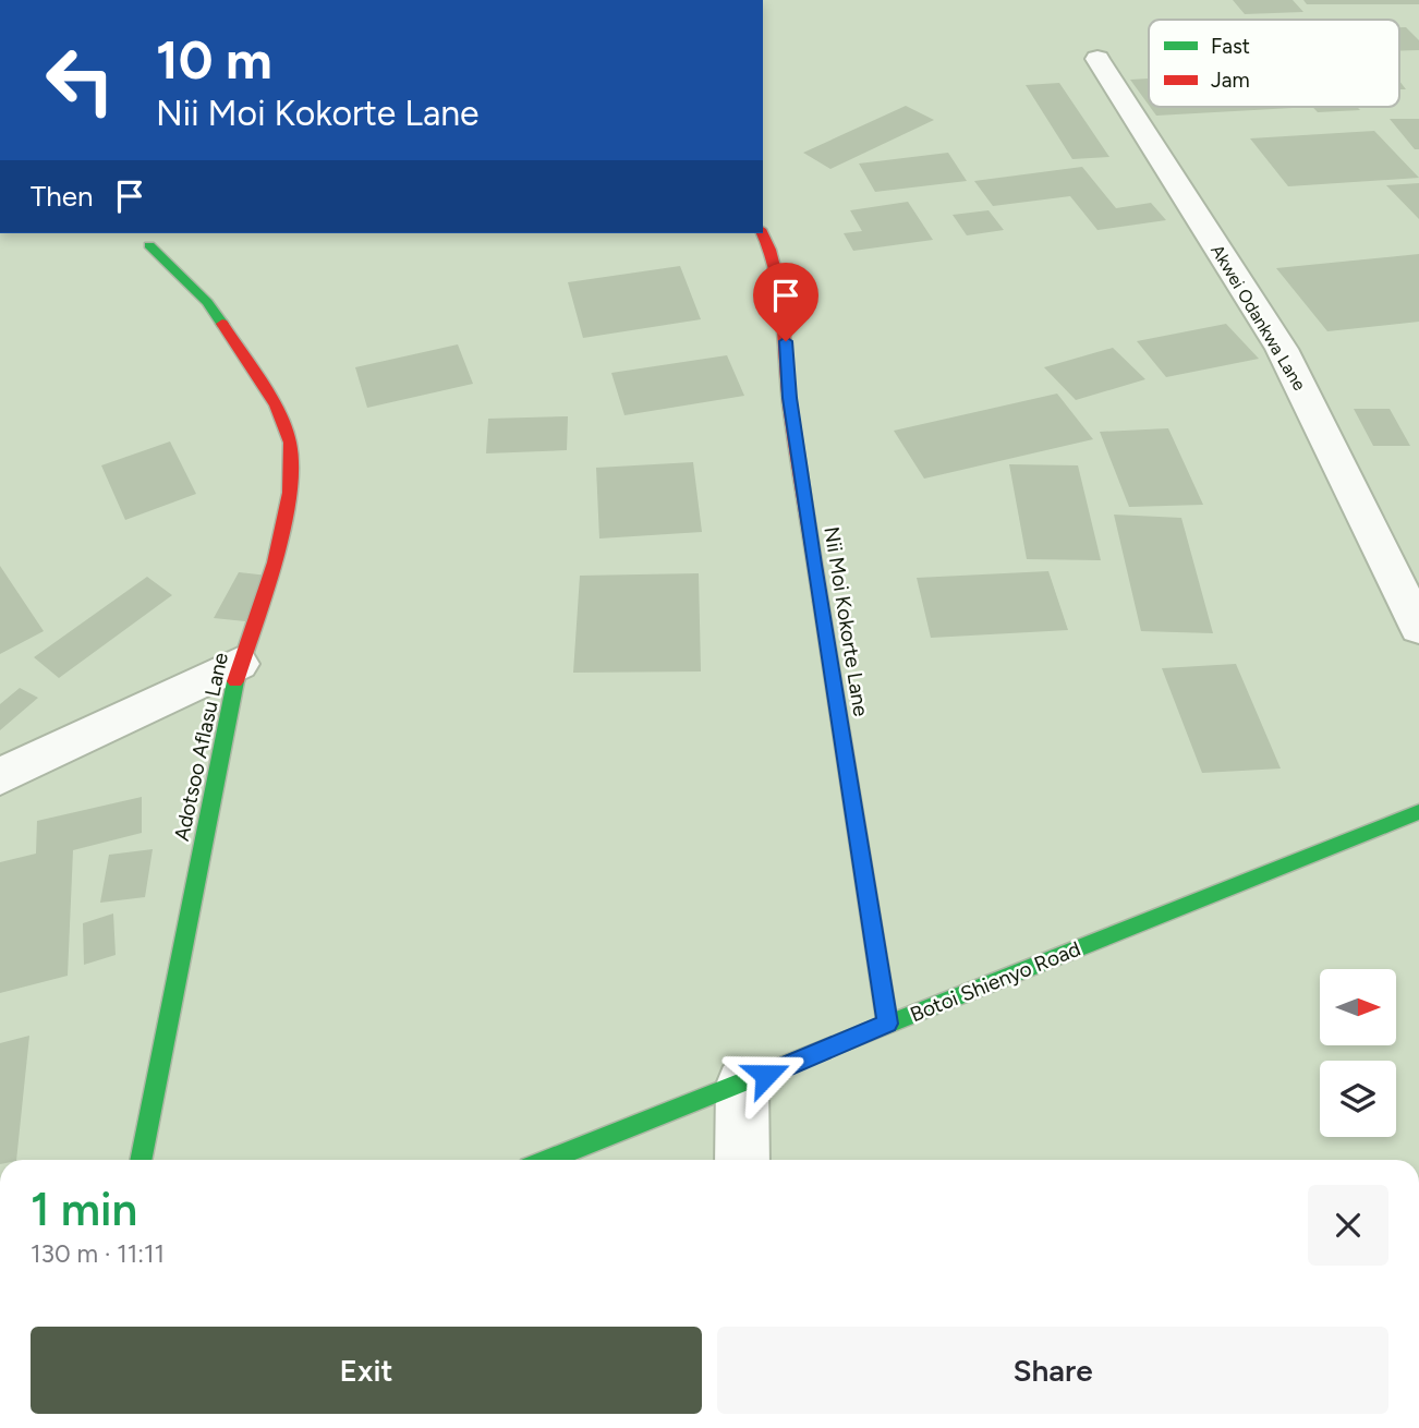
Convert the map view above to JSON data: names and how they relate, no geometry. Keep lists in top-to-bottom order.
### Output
{
  "streets": {
    "street": [
      "Akwei Odankwa Lane",
      "Nii Moi Kokorte Lane",
      "Adotsoo Aflasu Lane",
      "Botoi Shienyo Road"
    ]
  },
  "crossings": [
    ["Nii Moi Kokorte Lane", "Botoi Shienyo Road"]
  ],
  "legend": ["Fast", "Jam"],
  "north": "right",
  "page": {
    "turn": ["10 m", "Nii Moi Kokorte Lane"],
    "then": "Then",
    "heading": ["1 min", "130 m · 11:11"],
    "buttons": ["Exit", "Share"]
  }
}
